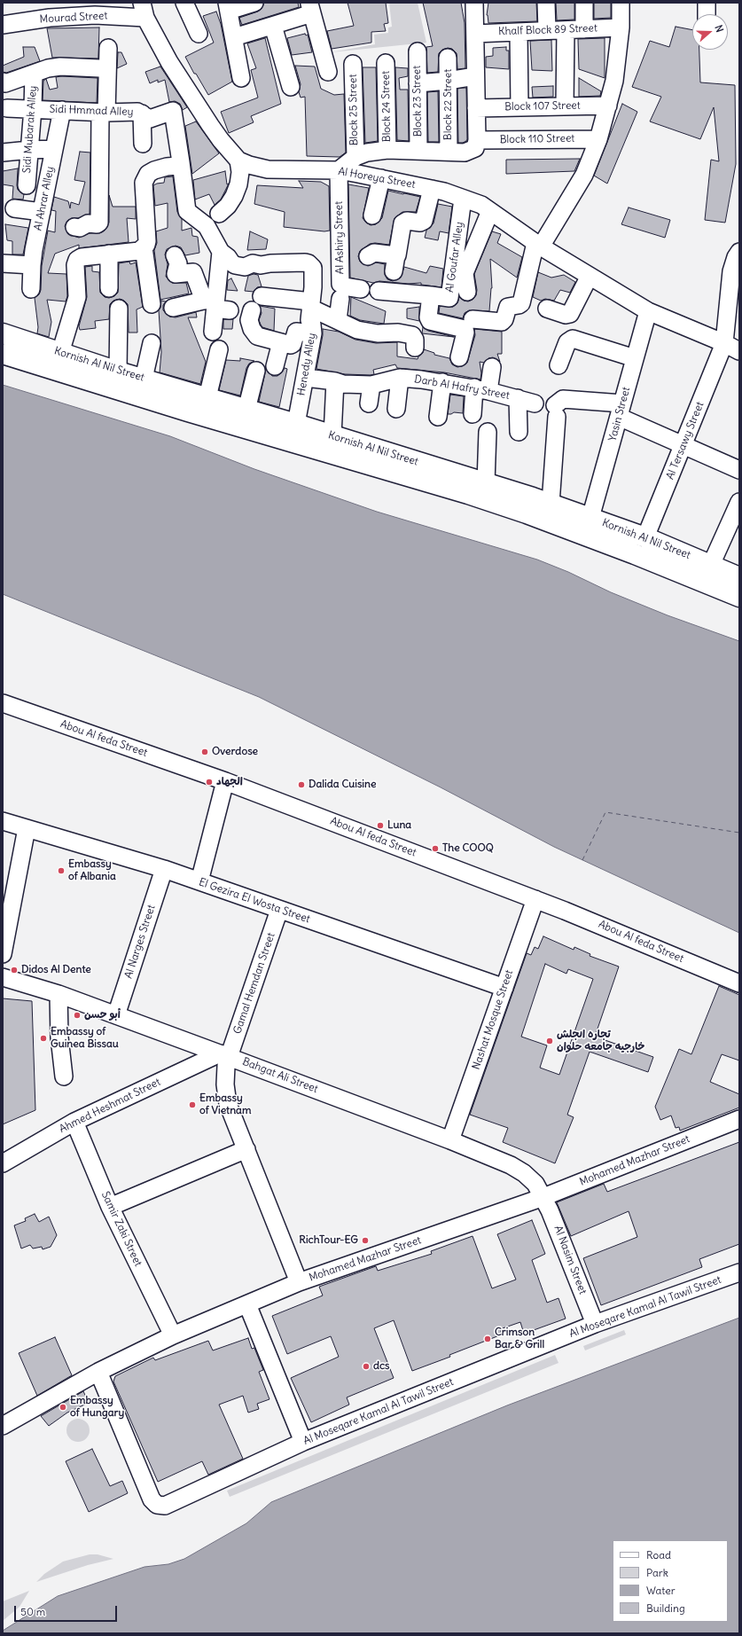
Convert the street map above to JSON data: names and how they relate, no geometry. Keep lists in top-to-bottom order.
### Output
{
  "streets": {
    "main road": ["Kornish Al Nil Street"],
    "street": [
      "Mourad Street",
      "Khalf Block 89 Street",
      "Block 23 Street",
      "Block 22 Street",
      "Block 24 Street",
      "Block 107 Street",
      "Block 25 Street",
      "Sidi Hmmad Alley",
      "Sidi Mubarak Alley",
      "Block 110 Street",
      "Al Horeya Street",
      "Al Ahrar Alley",
      "Al Ashiry Street",
      "Al Goufar Alley",
      "Henedy Alley",
      "Darb Al Hafry Street",
      "Yasin Street",
      "Al Tersawy Street",
      "Abou Al feda Street",
      "El Gezira El Wosta Street",
      "Al Narges Street",
      "Gamal Hemdan Street",
      "Nashat Mosque Street",
      "Bahgat Ali Street",
      "Ahmed Heshmat Street",
      "Mohamed Mazhar Street",
      "Samir Zaki Street",
      "Al Nasim Street",
      "Al Moseqare Kamal Al Tawil Street"
    ]
  },
  "crossings": [
    ["Mourad Street", "Al Horeya Street"],
    ["Sidi Hmmad Alley", "Sidi Mubarak Alley"],
    ["Sidi Hmmad Alley", "Al Ahrar Alley"],
    ["Sidi Hmmad Alley", "Henedy Alley"],
    ["Al Horeya Street", "Al Ashiry Street"],
    ["Al Horeya Street", "Al Goufar Alley"],
    ["Al Horeya Street", "Yasin Street"],
    ["Al Horeya Street", "Al Tersawy Street"],
    ["Kornish Al Nil Street", "Henedy Alley"],
    ["Kornish Al Nil Street", "Yasin Street"],
    ["Kornish Al Nil Street", "Al Tersawy Street"],
    ["Henedy Alley", "Darb Al Hafry Street"],
    ["Abou Al feda Street", "Nashat Mosque Street"],
    ["El Gezira El Wosta Street", "Al Narges Street"],
    ["El Gezira El Wosta Street", "Gamal Hemdan Street"],
    ["El Gezira El Wosta Street", "Nashat Mosque Street"],
    ["Al Narges Street", "Bahgat Ali Street"],
    ["Gamal Hemdan Street", "Bahgat Ali Street"],
    ["Gamal Hemdan Street", "Ahmed Heshmat Street"],
    ["Gamal Hemdan Street", "Mohamed Mazhar Street"],
    ["Nashat Mosque Street", "Bahgat Ali Street"],
    ["Bahgat Ali Street", "Ahmed Heshmat Street"],
    ["Bahgat Ali Street", "Mohamed Mazhar Street"],
    ["Bahgat Ali Street", "Al Nasim Street"],
    ["Ahmed Heshmat Street", "Samir Zaki Street"],
    ["Mohamed Mazhar Street", "Samir Zaki Street"],
    ["Mohamed Mazhar Street", "Al Nasim Street"],
    ["Mohamed Mazhar Street", "Al Moseqare Kamal Al Tawil Street"],
    ["Al Nasim Street", "Al Moseqare Kamal Al Tawil Street"]
  ],
  "places": [
    "Overdose",
    "الجهاد",
    "Dalida Cuisine",
    "Luna",
    "The COOQ",
    "Embassy of Albania",
    "Didos Al Dente",
    "أبو حسن",
    "Embassy of Guinea Bissau",
    "تجاره انجلش خارجيه جامعه حلوان",
    "Embassy of Vietnam",
    "RichTour-EG",
    "Crimson Bar & Grill",
    "dcs",
    "Embassy of Hungary"
  ],
  "legend": [
    "Road",
    "Park",
    "Water",
    "Building"
  ],
  "scale_bar": "50 m",
  "north": "right"
}
